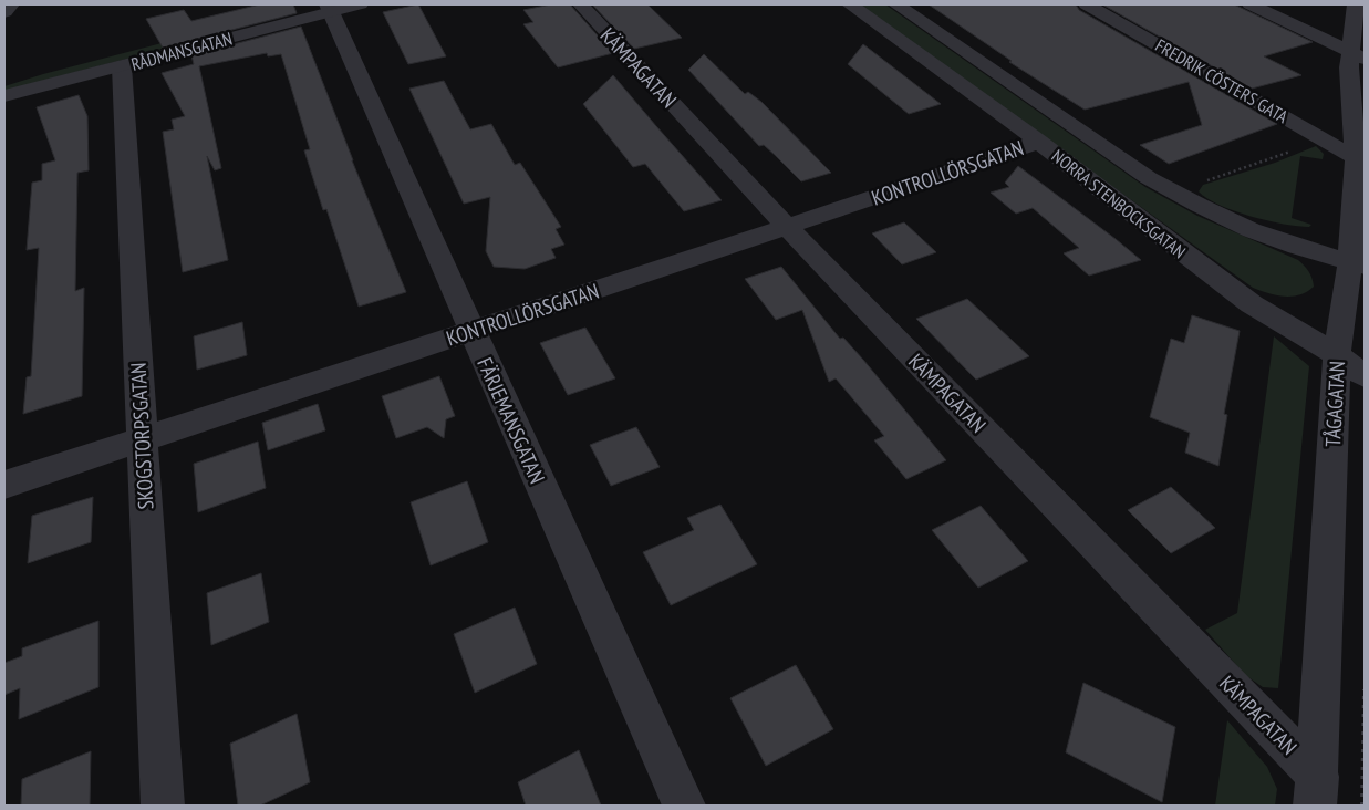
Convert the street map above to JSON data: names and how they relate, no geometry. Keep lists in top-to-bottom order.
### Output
{
  "streets": {
    "street": [
      "RÅDMANSGATAN",
      "KÄMPAGATAN",
      "FREDRIK CÖSTERS GATA",
      "KONTROLLÖRSGATAN",
      "NORRA STENBOCKSGATAN",
      "TÅGAGATAN",
      "FÄRJEMANSGATAN",
      "SKOGSTORPSGATAN"
    ]
  },
  "crossings": [
    ["RÅDMANSGATAN", "FÄRJEMANSGATAN"],
    ["RÅDMANSGATAN", "SKOGSTORPSGATAN"],
    ["KÄMPAGATAN", "KONTROLLÖRSGATAN"],
    ["KÄMPAGATAN", "TÅGAGATAN"],
    ["FREDRIK CÖSTERS GATA", "TÅGAGATAN"],
    ["KONTROLLÖRSGATAN", "NORRA STENBOCKSGATAN"],
    ["KONTROLLÖRSGATAN", "FÄRJEMANSGATAN"],
    ["KONTROLLÖRSGATAN", "SKOGSTORPSGATAN"],
    ["NORRA STENBOCKSGATAN", "TÅGAGATAN"]
  ]
}
